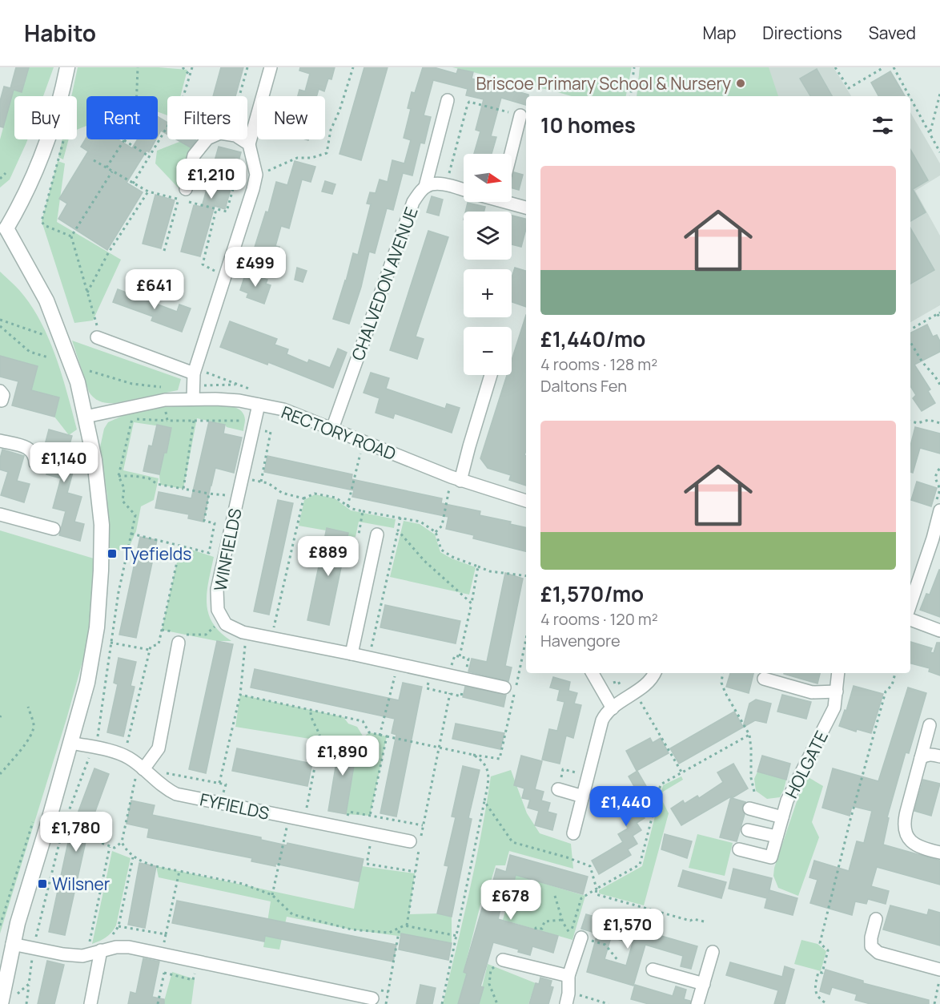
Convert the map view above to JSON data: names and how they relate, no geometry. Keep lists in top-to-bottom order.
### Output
{
  "streets": {
    "street": [
      "CHALVEDON AVENUE",
      "RECTORY ROAD",
      "WINFIELDS",
      "HOLGATE",
      "FYFIELDS"
    ]
  },
  "crossings": [
    ["CHALVEDON AVENUE", "RECTORY ROAD"],
    ["RECTORY ROAD", "WINFIELDS"]
  ],
  "places": {
    "other": ["Briscoe Primary School & Nursery"],
    "transit": ["Tyefields", "Wilsner"]
  },
  "north": "right",
  "page": {
    "header": "Habito",
    "nav": ["Map", "Directions", "Saved"],
    "chip": [
      "Buy",
      "Rent",
      "Filters",
      "New"
    ],
    "heading": "10 homes",
    "map_buttons": ["+", "−"],
    "list": [
      {
        "name": "£1,440/mo",
        "note": "4 rooms · 128 m² · Daltons Fen"
      },
      {
        "name": "£1,570/mo",
        "note": "4 rooms · 120 m² · Havengore"
      }
    ],
    "price": [
      "£1,210",
      "£499",
      "£641",
      "£1,140",
      "£889",
      "£1,890",
      "£1,440",
      "£1,780",
      "£678",
      "£1,570"
    ]
  }
}
